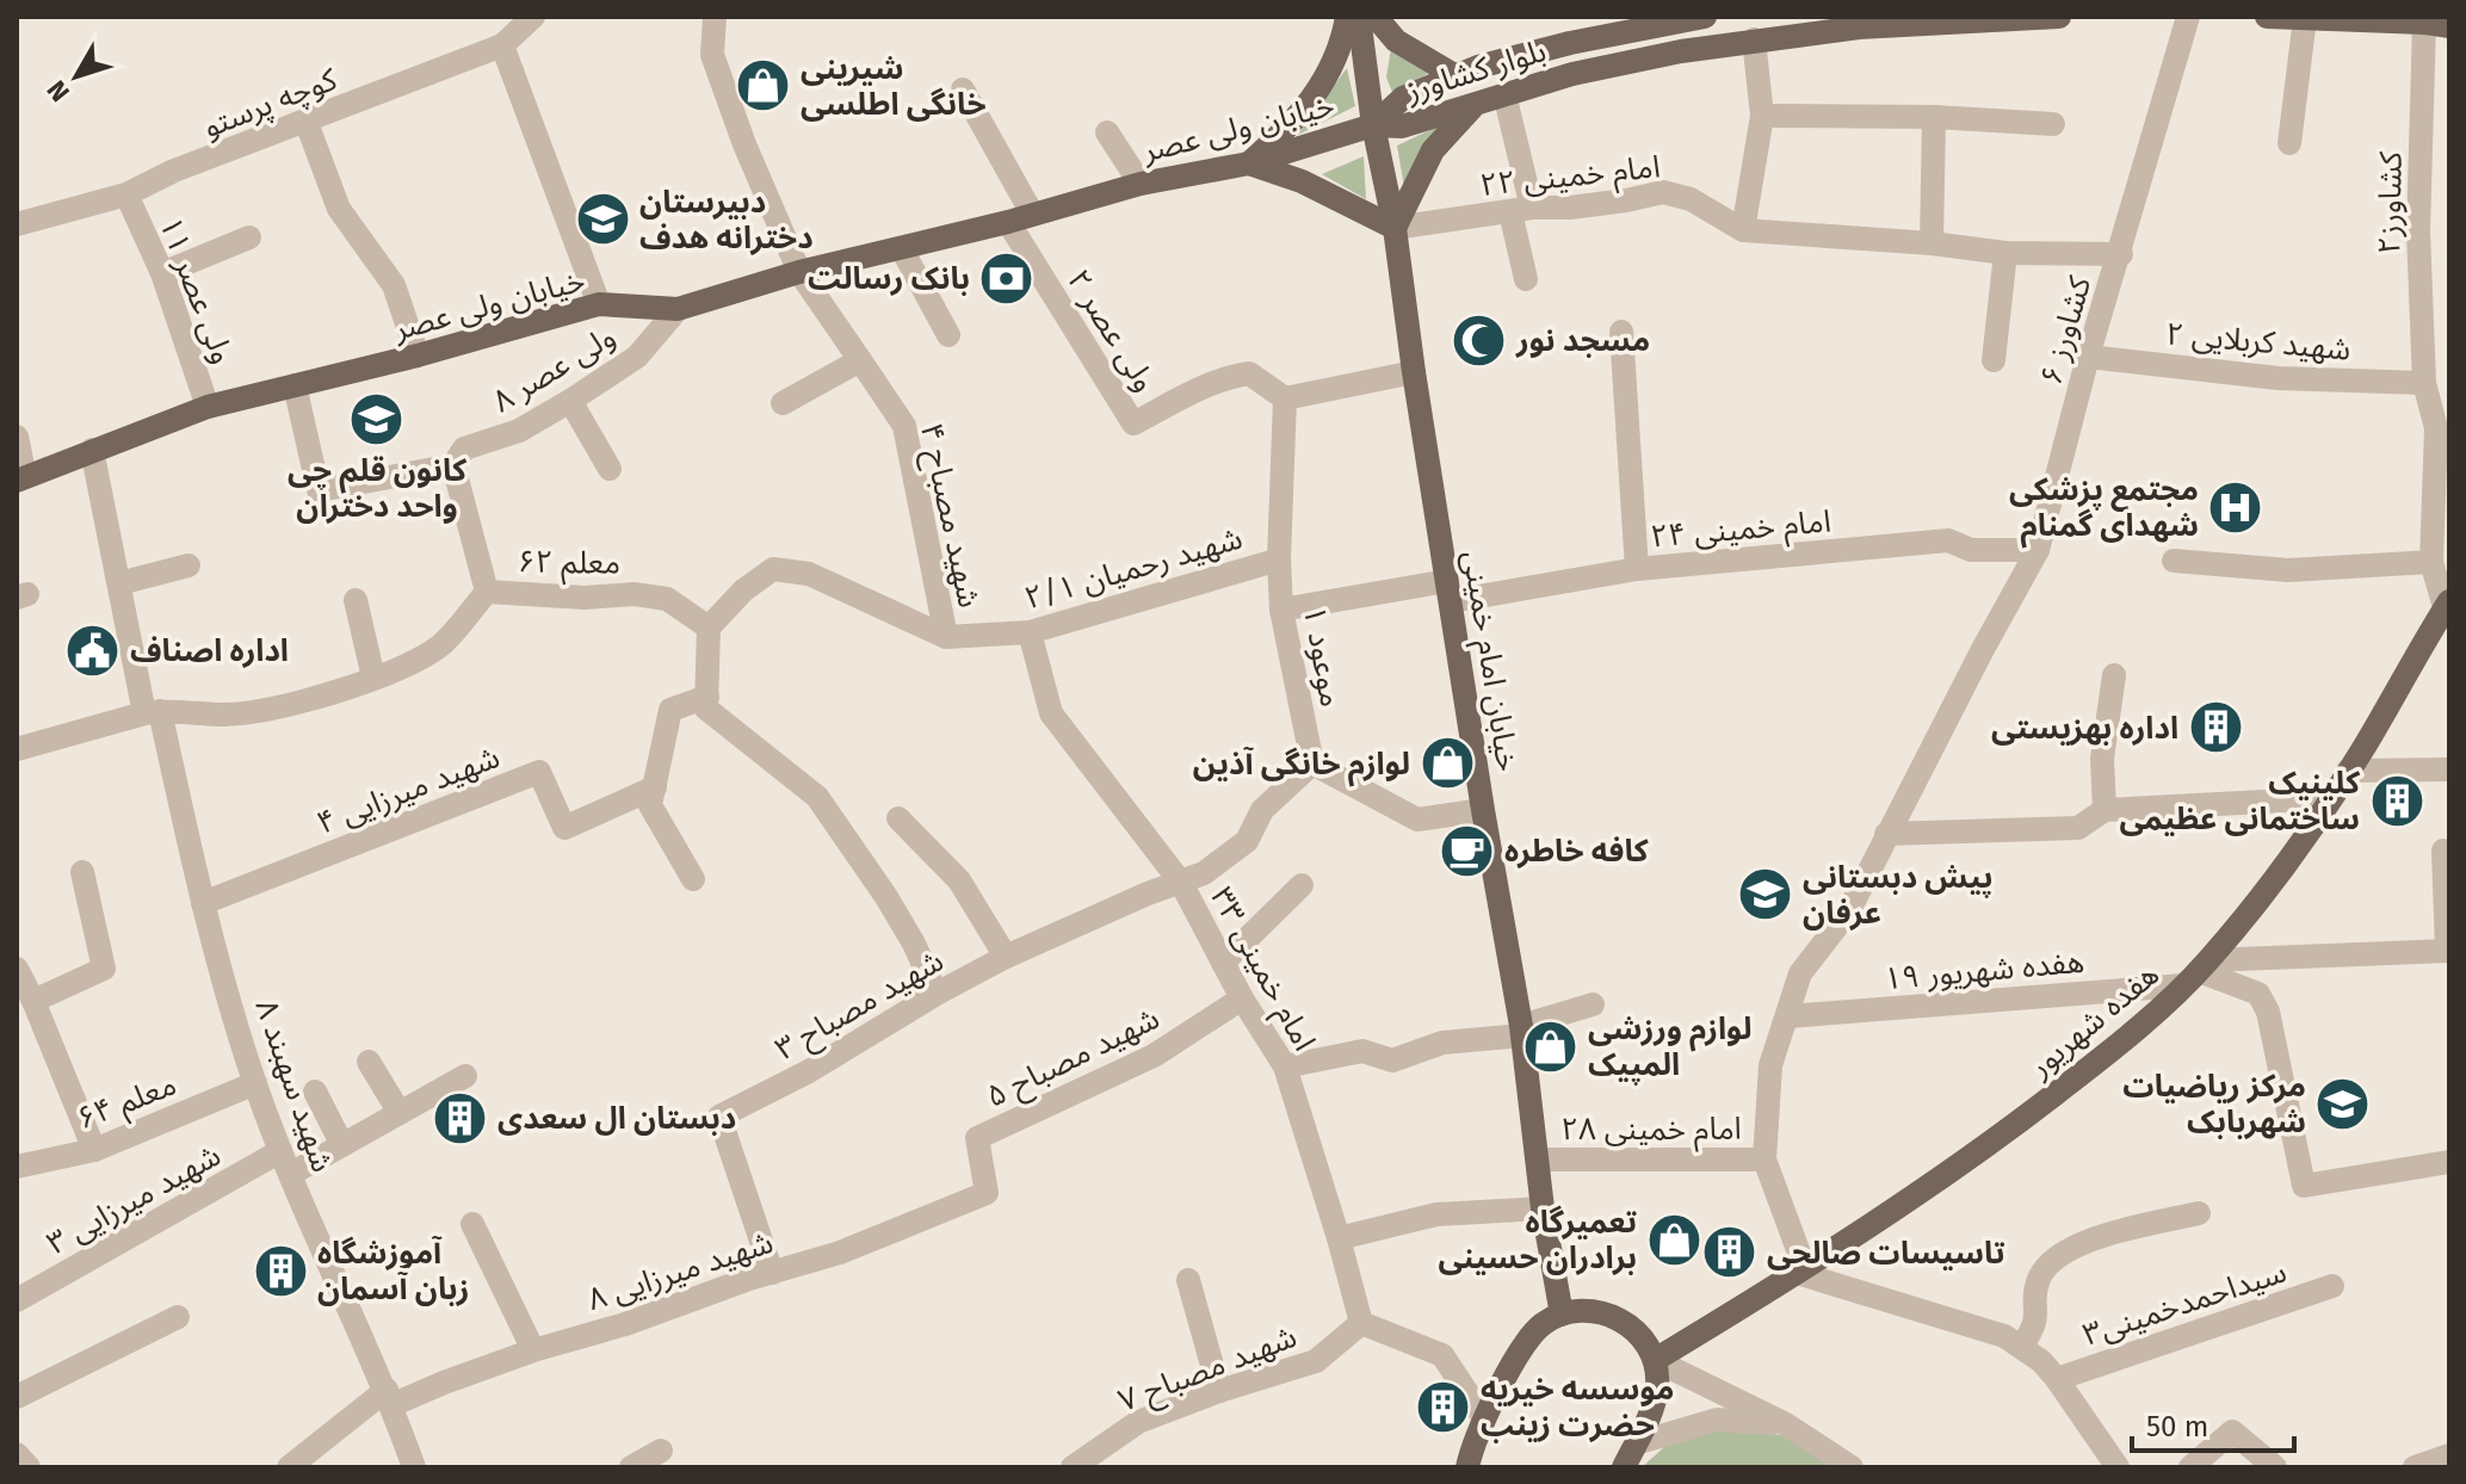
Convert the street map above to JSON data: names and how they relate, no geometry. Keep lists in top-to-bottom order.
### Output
{
  "streets": {
    "main road": [
      "بلوار کشاورز",
      "خیابان ولی عصر",
      "خیابان امام خمینی",
      "هفده شهریور"
    ],
    "street": [
      "کوچه پرستو",
      "امام خمینی ۲۲",
      "کشاورز۲",
      "ولی عصر ۱۱",
      "ولی عصر ۲",
      "کشاورز ۶",
      "شهید کربلایی ۲",
      "ولی عصر ۸",
      "شهید مصباح ۴",
      "امام خمینی ۲۴",
      "معلم ۶۲",
      "شهید رحمیان ۲/۱",
      "موعود ۱",
      "شهید میرزایی ۴",
      "امام خمینی ۳۳",
      "هفده شهریور ۱۹",
      "شهید مصباح ۳",
      "شهید مصباح ۵",
      "شهید سهبند ۸",
      "معلم ۶۴",
      "امام خمینی ۲۸",
      "شهید میرزایی ۳",
      "شهید میرزایی ۸",
      "سیداحمدخمینی۳",
      "شهید مصباح ۷"
    ]
  },
  "crossings": [
    ["بلوار کشاورز", "خیابان ولی عصر"],
    ["بلوار کشاورز", "خیابان امام خمینی"],
    ["کوچه پرستو", "ولی عصر ۱۱"],
    ["خیابان ولی عصر", "ولی عصر ۱۱"],
    ["خیابان ولی عصر", "ولی عصر ۲"],
    ["خیابان ولی عصر", "ولی عصر ۸"],
    ["خیابان ولی عصر", "شهید مصباح ۴"],
    ["خیابان ولی عصر", "خیابان امام خمینی"],
    ["خیابان ولی عصر", "شهید سهبند ۸"],
    ["امام خمینی ۲۲", "خیابان امام خمینی"],
    ["کشاورز۲", "شهید کربلایی ۲"],
    ["کشاورز۲", "هفده شهریور"],
    ["ولی عصر ۲", "موعود ۱"],
    ["کشاورز ۶", "شهید کربلایی ۲"],
    ["کشاورز ۶", "امام خمینی ۲۴"],
    ["کشاورز ۶", "هفده شهریور ۱۹"],
    ["کشاورز ۶", "امام خمینی ۲۸"],
    ["شهید مصباح ۴", "شهید رحمیان ۲/۱"],
    ["امام خمینی ۲۴", "موعود ۱"],
    ["امام خمینی ۲۴", "خیابان امام خمینی"],
    ["معلم ۶۲", "شهید سهبند ۸"],
    ["شهید رحمیان ۲/۱", "موعود ۱"],
    ["شهید رحمیان ۲/۱", "امام خمینی ۳۳"],
    ["موعود ۱", "شهید مصباح ۳"],
    ["خیابان امام خمینی", "امام خمینی ۲۸"],
    ["شهید میرزایی ۴", "شهید سهبند ۸"],
    ["امام خمینی ۳۳", "شهید مصباح ۳"],
    ["امام خمینی ۳۳", "شهید مصباح ۵"],
    ["امام خمینی ۳۳", "شهید مصباح ۷"],
    ["هفده شهریور ۱۹", "هفده شهریور"],
    ["شهید مصباح ۳", "شهید میرزایی ۸"],
    ["شهید مصباح ۵", "شهید میرزایی ۸"],
    ["شهید سهبند ۸", "معلم ۶۴"],
    ["شهید سهبند ۸", "شهید میرزایی ۳"],
    ["شهید سهبند ۸", "شهید میرزایی ۸"]
  ],
  "places": {
    "shop": [
      "شیرینی خانگی اطلسی",
      "لوازم خانگی آذین",
      "لوازم ورزشی المپیک",
      "تعمیرگاه برادران حسینی"
    ],
    "school or university": [
      "دبیرستان دخترانه هدف",
      "کانون قلم چی واحد دختران",
      "پیش دبستانی عرفان",
      "مرکز ریاضیات شهربابک"
    ],
    "bank": ["بانک رسالت"],
    "mosque": ["مسجد نور"],
    "hospital": ["مجتمع پزشکی شهدای گمنام"],
    "public building": ["اداره اصناف"],
    "building": [
      "اداره بهزیستی",
      "کلینیک ساختمانی عظیمی",
      "دبستان ال سعدی",
      "تاسیسات صالحی",
      "آموزشگاه زبان آسمان",
      "موسسه خیریه حضرت زینب"
    ],
    "cafe": ["کافه خاطره"]
  },
  "scale_bar": "50 m",
  "north": "bottom left"
}
